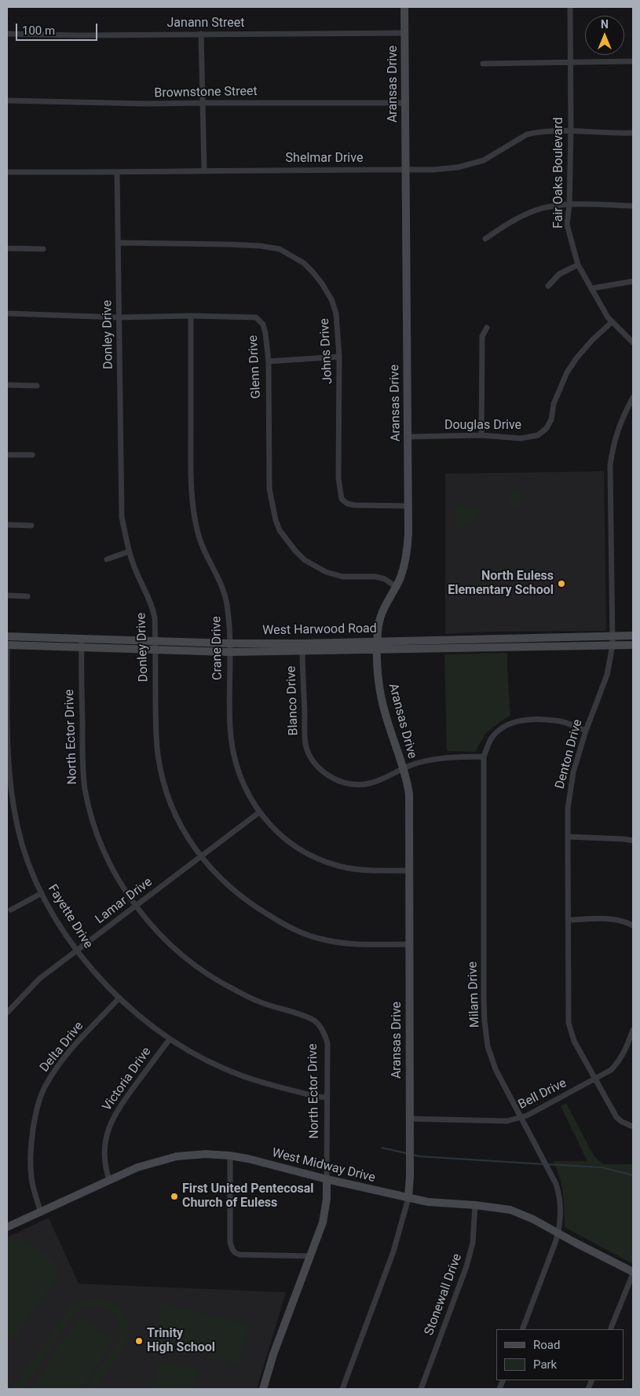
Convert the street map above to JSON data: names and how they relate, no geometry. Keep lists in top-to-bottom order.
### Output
{
  "streets": {
    "street": [
      "Janann Street",
      "Aransas Drive",
      "Brownstone Street",
      "Shelmar Drive",
      "Fair Oaks Boulevard",
      "Donley Drive",
      "Johns Drive",
      "Glenn Drive",
      "Douglas Drive",
      "West Harwood Road",
      "Crane Drive",
      "Blanco Drive",
      "North Ector Drive",
      "Denton Drive",
      "Lamar Drive",
      "Fayette Drive",
      "Milam Drive",
      "Delta Drive",
      "Victoria Drive",
      "Bell Drive",
      "West Midway Drive",
      "Stonewall Drive"
    ]
  },
  "crossings": [
    ["Janann Street", "Aransas Drive"],
    ["Aransas Drive", "Brownstone Street"],
    ["Aransas Drive", "Shelmar Drive"],
    ["Aransas Drive", "Donley Drive"],
    ["Aransas Drive", "Johns Drive"],
    ["Aransas Drive", "Glenn Drive"],
    ["Aransas Drive", "Douglas Drive"],
    ["Aransas Drive", "West Harwood Road"],
    ["Aransas Drive", "Crane Drive"],
    ["Aransas Drive", "Blanco Drive"],
    ["Aransas Drive", "Bell Drive"],
    ["Aransas Drive", "West Midway Drive"],
    ["Shelmar Drive", "Fair Oaks Boulevard"],
    ["Shelmar Drive", "Donley Drive"],
    ["Fair Oaks Boulevard", "Douglas Drive"],
    ["Donley Drive", "Johns Drive"],
    ["Donley Drive", "Glenn Drive"],
    ["Donley Drive", "West Harwood Road"],
    ["Donley Drive", "Lamar Drive"],
    ["Glenn Drive", "Crane Drive"],
    ["West Harwood Road", "Crane Drive"],
    ["West Harwood Road", "Blanco Drive"],
    ["West Harwood Road", "North Ector Drive"],
    ["West Harwood Road", "Denton Drive"],
    ["Crane Drive", "Lamar Drive"],
    ["Blanco Drive", "Milam Drive"],
    ["North Ector Drive", "Lamar Drive"],
    ["North Ector Drive", "Fayette Drive"],
    ["North Ector Drive", "West Midway Drive"],
    ["Denton Drive", "Milam Drive"],
    ["Denton Drive", "Bell Drive"],
    ["Lamar Drive", "Fayette Drive"],
    ["Fayette Drive", "Delta Drive"],
    ["Fayette Drive", "Victoria Drive"],
    ["Milam Drive", "Bell Drive"],
    ["Milam Drive", "West Midway Drive"],
    ["Delta Drive", "West Midway Drive"],
    ["Victoria Drive", "West Midway Drive"],
    ["West Midway Drive", "Stonewall Drive"]
  ],
  "places": ["North Euless Elementary School", "First United Pentecosal Church of Euless", "Trinity High School"],
  "legend": ["Road", "Park"],
  "scale_bar": "100 m",
  "north": "top"
}
